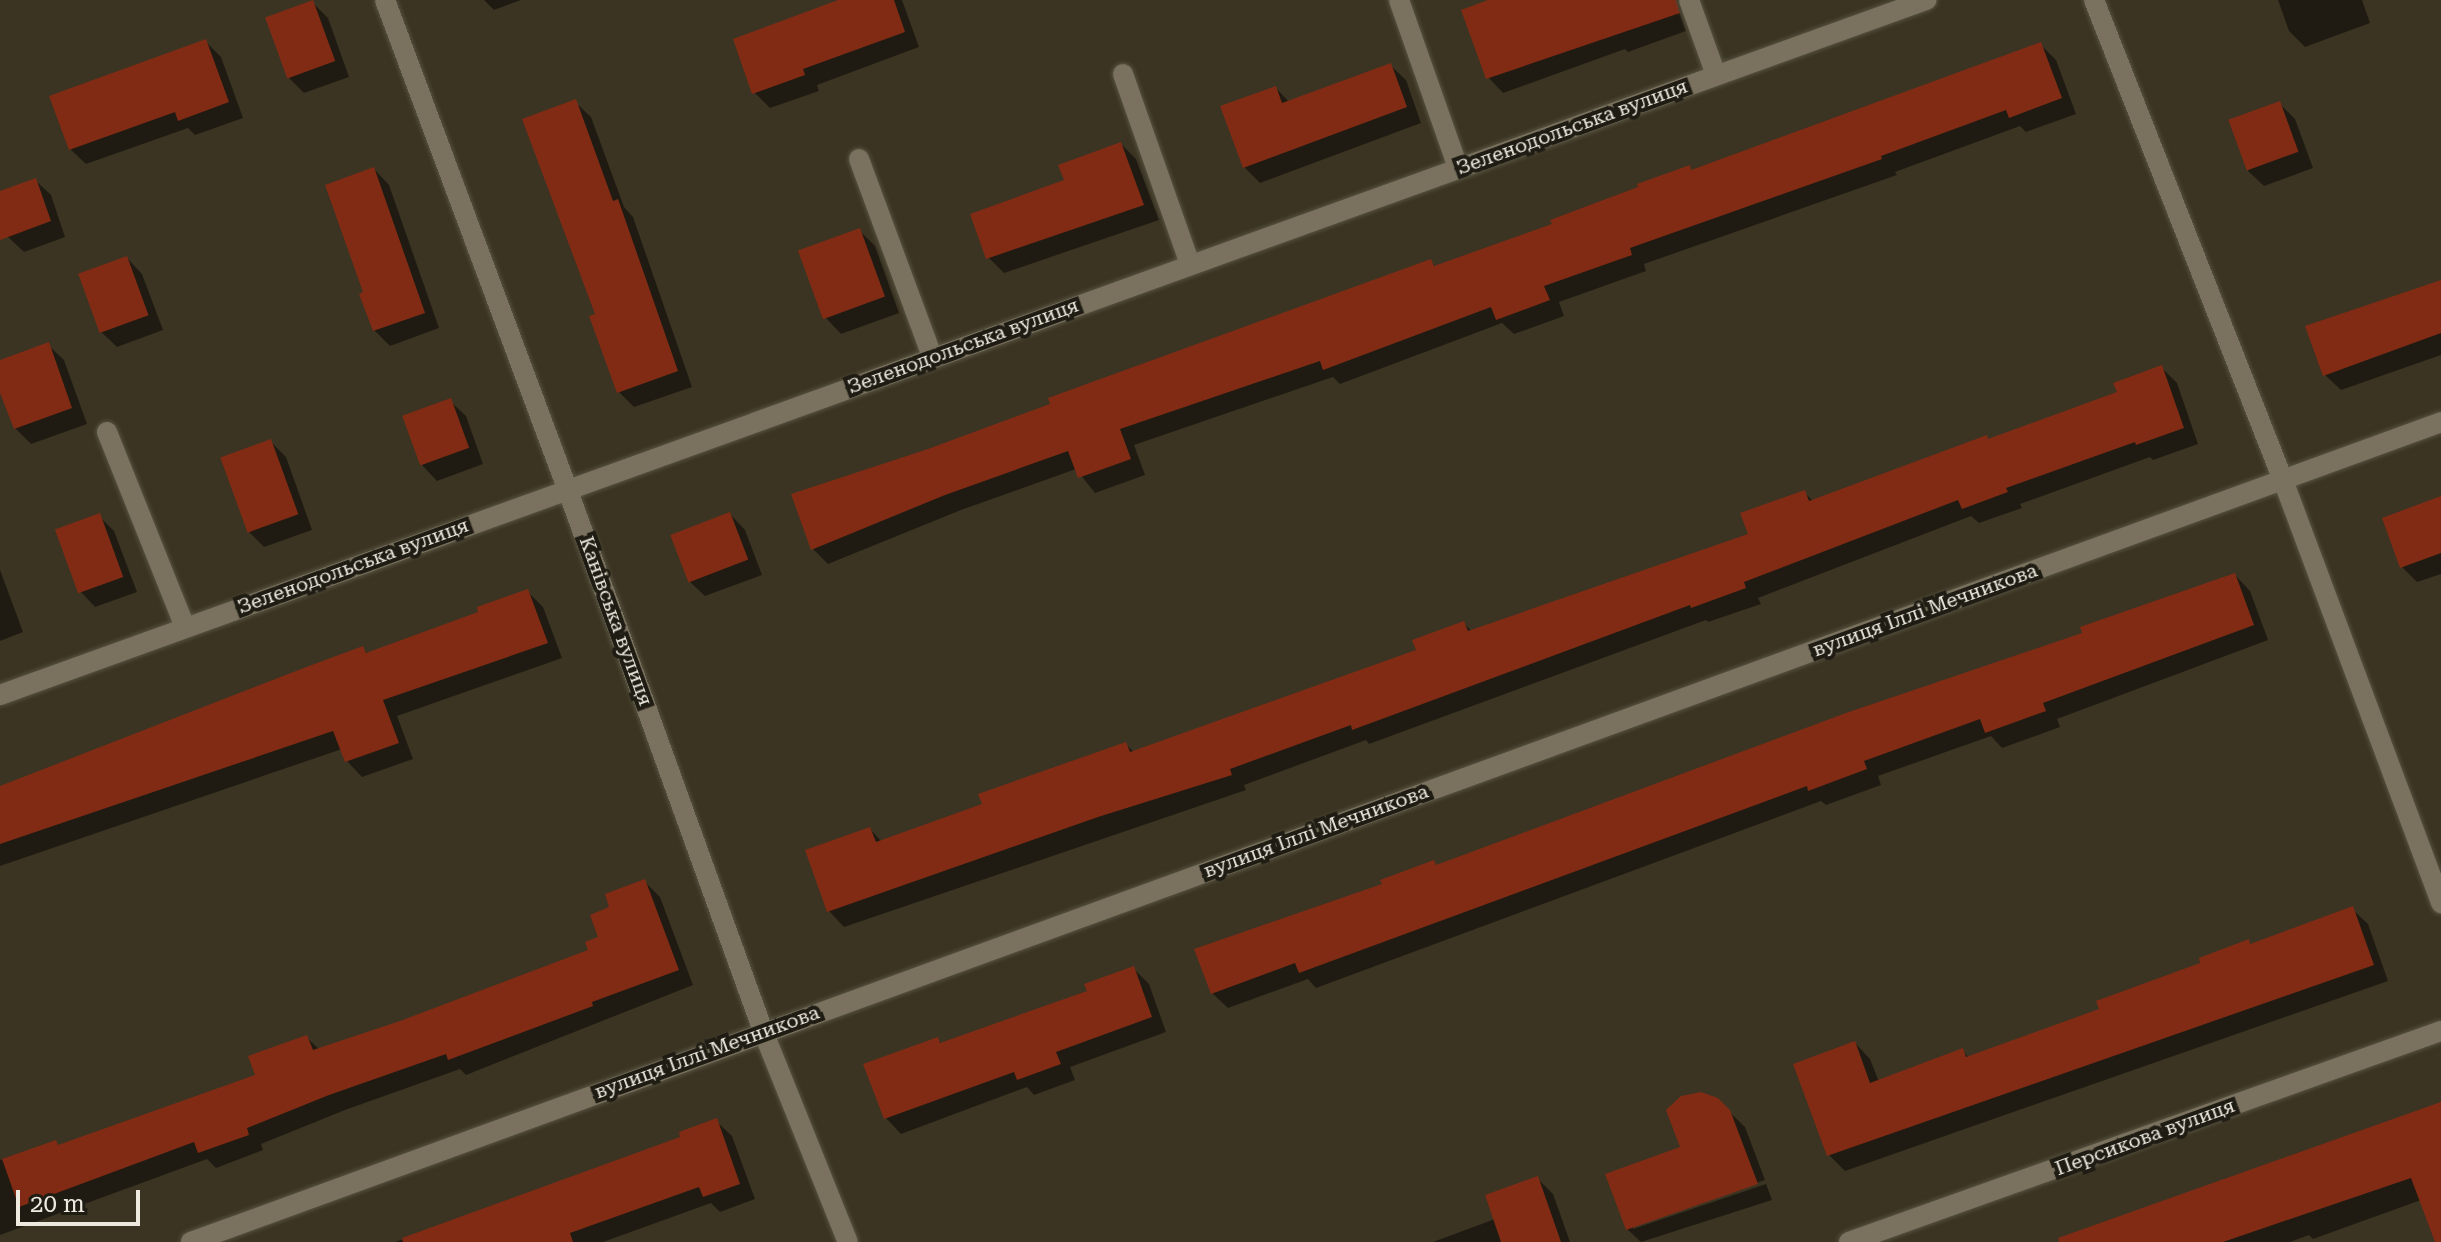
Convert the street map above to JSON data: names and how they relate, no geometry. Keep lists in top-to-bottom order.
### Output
{
  "streets": {
    "street": [
      "Зеленодольська вулиця",
      "вулиця Іллі Мечникова",
      "Канівська вулиця",
      "Персикова вулиця"
    ]
  },
  "crossings": [
    ["Зеленодольська вулиця", "Канівська вулиця"],
    ["вулиця Іллі Мечникова", "Канівська вулиця"]
  ],
  "scale_bar": "20 m"
}
